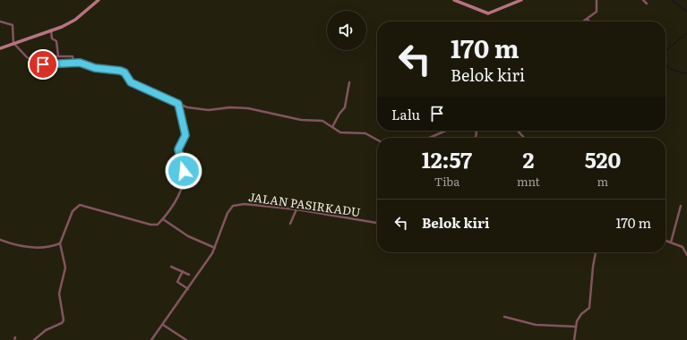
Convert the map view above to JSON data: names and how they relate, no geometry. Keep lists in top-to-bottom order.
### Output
{
  "streets": {
    "street": ["JALAN PASIRKADU"]
  },
  "page": {
    "turn": ["170 m", "Belok kiri"],
    "then": "Lalu",
    "eta": [
      "12:57",
      "Tiba",
      "2",
      "mnt",
      "520",
      "m"
    ],
    "list": [
      {
        "name": "Belok kiri",
        "value": "170 m"
      }
    ]
  }
}
